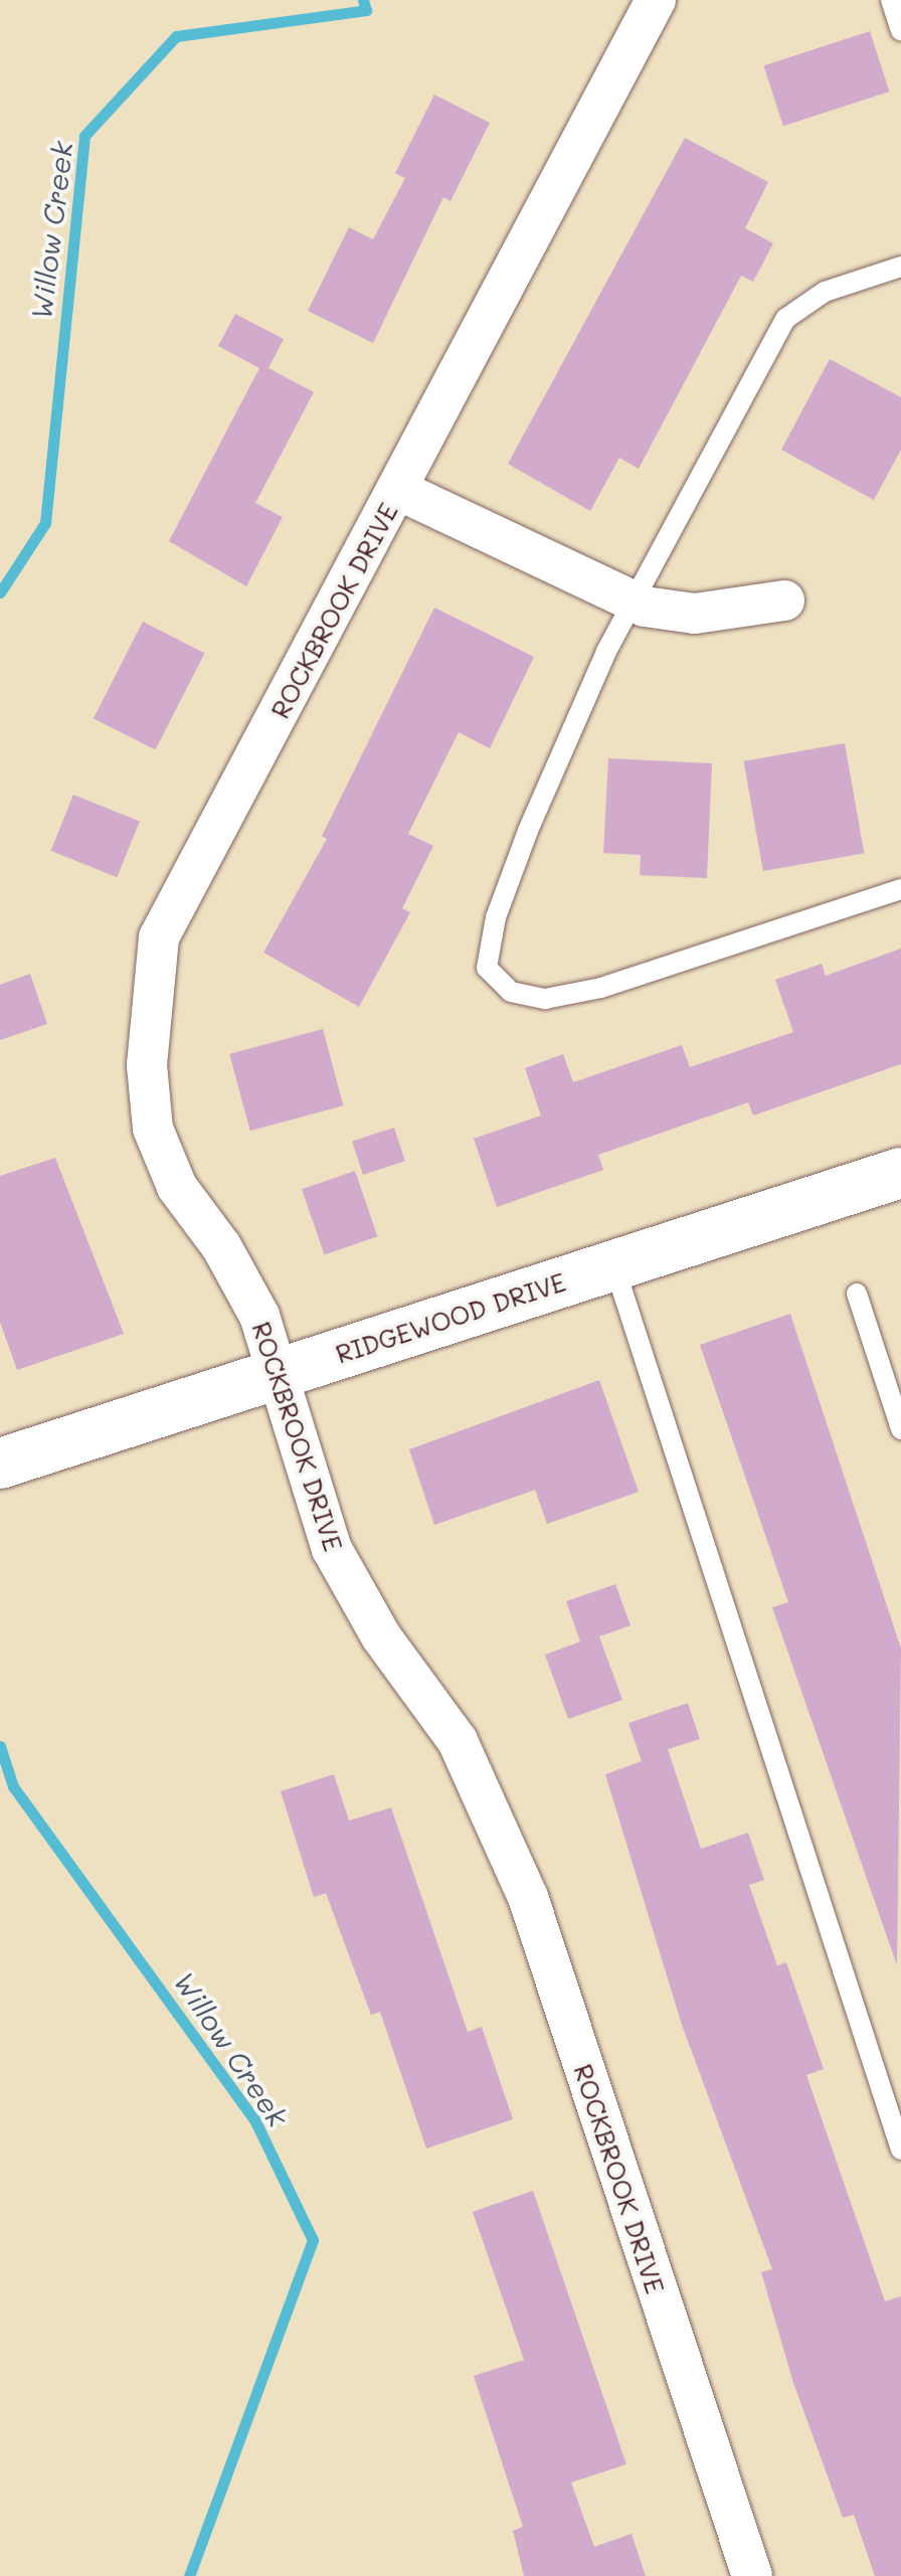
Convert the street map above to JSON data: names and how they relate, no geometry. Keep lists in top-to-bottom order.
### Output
{
  "streets": {
    "street": ["ROCKBROOK DRIVE", "RIDGEWOOD DRIVE"]
  },
  "crossings": [
    ["ROCKBROOK DRIVE", "RIDGEWOOD DRIVE"]
  ],
  "water": ["Willow Creek"]
}
